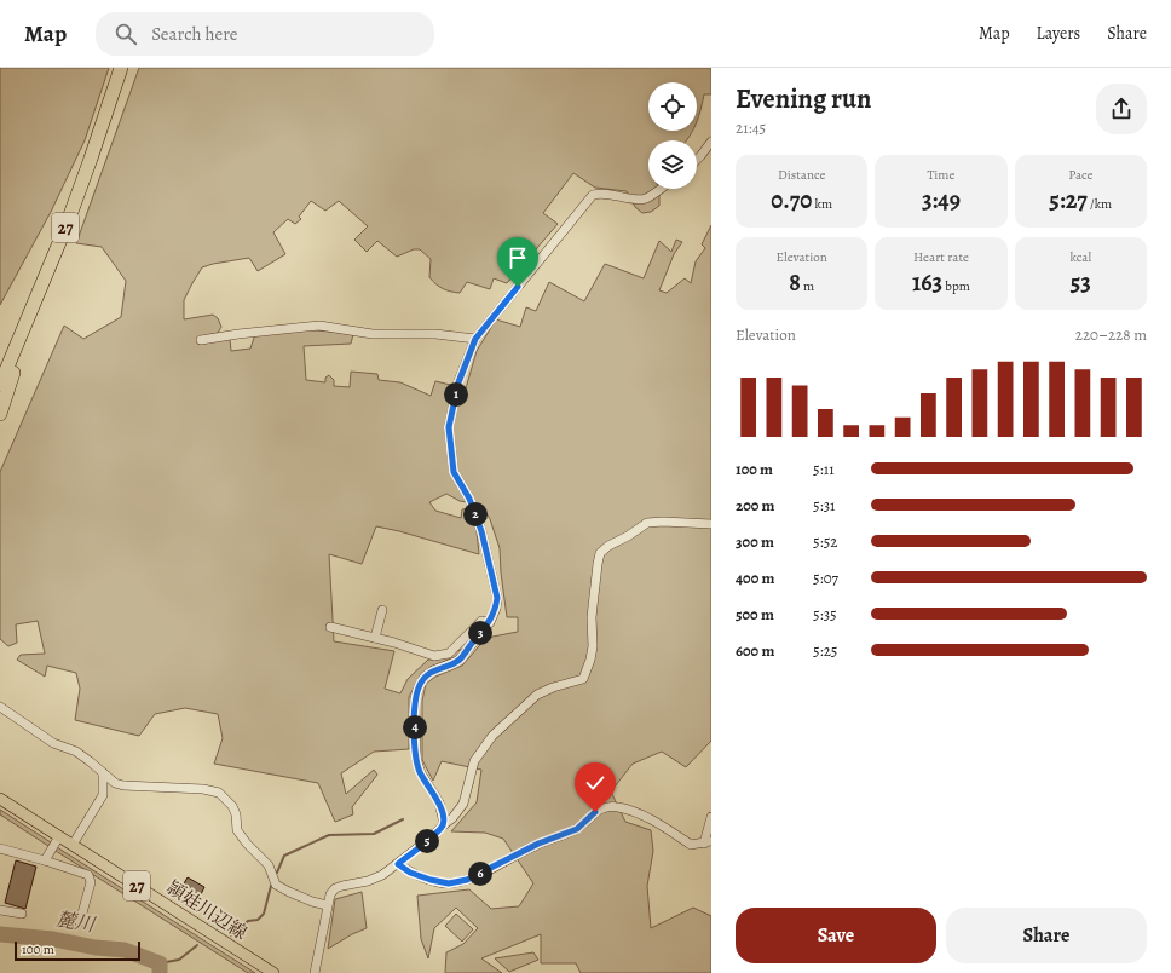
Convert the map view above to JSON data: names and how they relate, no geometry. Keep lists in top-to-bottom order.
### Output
{
  "streets": {
    "highway": ["27"],
    "main road": ["頴娃川辺線"]
  },
  "water": ["麓川"],
  "scale_bar": "100 m",
  "page": {
    "header": "Map",
    "search": "Search here",
    "nav": ["Map", "Layers", "Share"],
    "heading": ["Evening run", "21:45"],
    "stats": [
      ["Distance", "0.70 km"],
      ["Time", "3:49"],
      ["Pace", "5:27 /km"],
      ["Elevation", "8 m"],
      ["Heart rate", "163 bpm"],
      ["kcal", "53"]
    ],
    "chart": ["Elevation", "220–228 m"],
    "pins": [
      "1",
      "2",
      "3",
      "4",
      "5",
      "6"
    ],
    "list": [
      {
        "name": "100 m",
        "note": "5:11"
      },
      {
        "name": "200 m",
        "note": "5:31"
      },
      {
        "name": "300 m",
        "note": "5:52"
      },
      {
        "name": "400 m",
        "note": "5:07"
      },
      {
        "name": "500 m",
        "note": "5:35"
      },
      {
        "name": "600 m",
        "note": "5:25"
      }
    ],
    "buttons": ["Save", "Share"],
    "scale": "100 m"
  }
}
